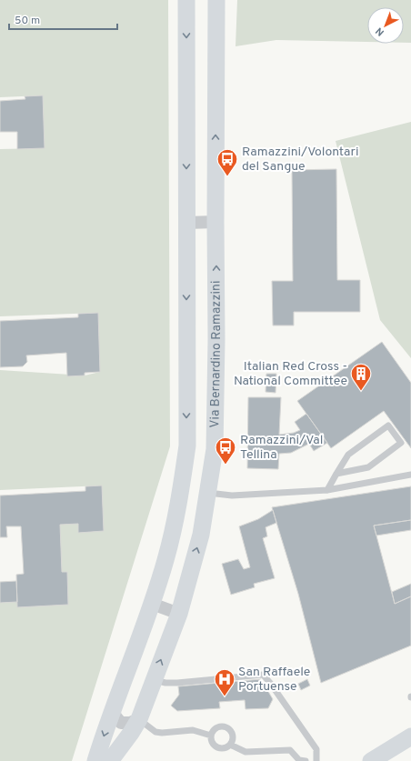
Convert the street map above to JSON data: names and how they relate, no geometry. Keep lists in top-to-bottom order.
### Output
{
  "streets": {
    "street": ["Via Bernardino Ramazzini"]
  },
  "places": {
    "bus stop": ["Ramazzini/Volontari del Sangue", "Ramazzini/Val Tellina"],
    "building": ["Italian Red Cross - National Committee"],
    "hospital": ["San Raffaele Portuense"]
  },
  "scale_bar": "50 m",
  "north": "bottom left"
}
